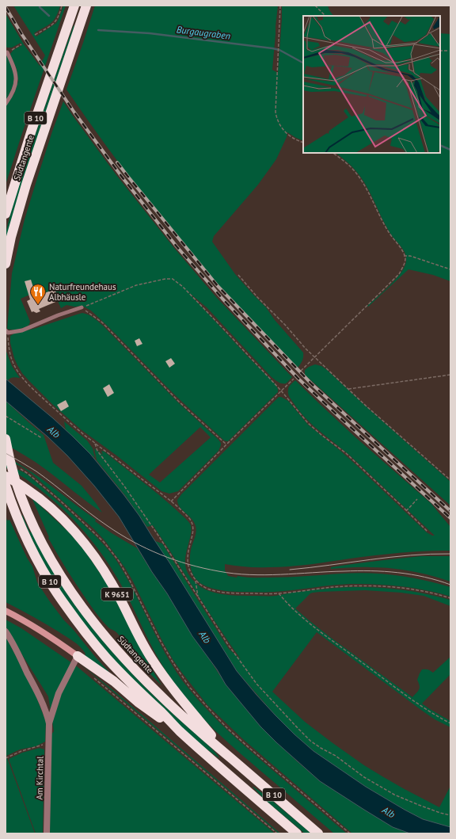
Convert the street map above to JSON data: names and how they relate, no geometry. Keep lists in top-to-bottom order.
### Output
{
  "streets": {
    "highway": ["B 10", "Südtangente", "K 9651"],
    "street": ["Am Kirchtal"]
  },
  "crossings": [
    ["Südtangente", "K 9651"]
  ],
  "water": ["Burgaugraben", "Alb"],
  "places": {
    "restaurant": ["Naturfreundehaus Albhäusle"]
  }
}
